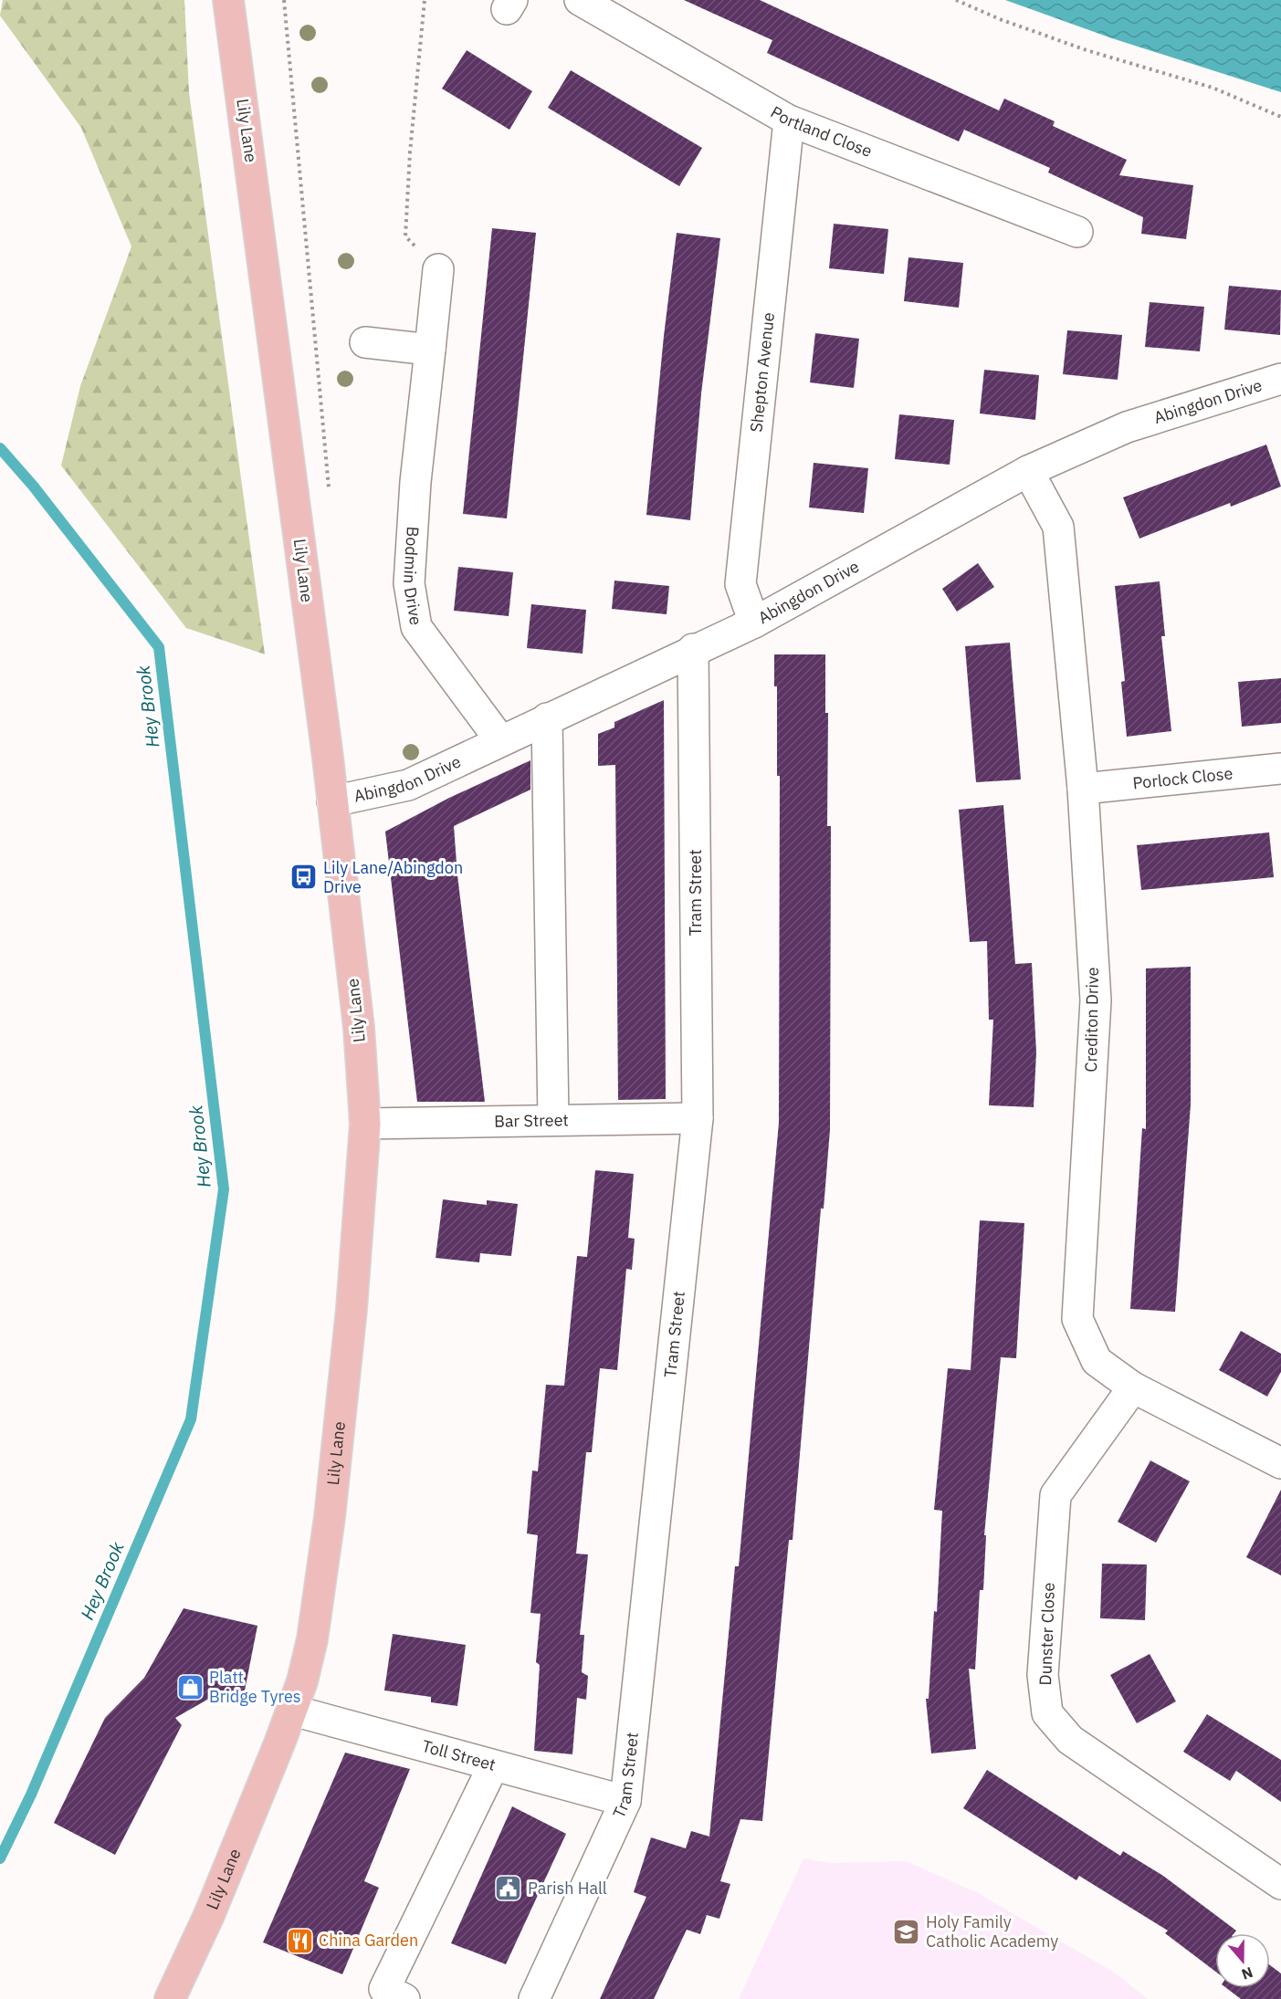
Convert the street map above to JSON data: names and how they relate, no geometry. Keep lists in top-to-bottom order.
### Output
{
  "streets": {
    "main road": ["Lily Lane"],
    "street": [
      "Portland Close",
      "Shepton Avenue",
      "Abingdon Drive",
      "Bodmin Drive",
      "Porlock Close",
      "Tram Street",
      "Crediton Drive",
      "Bar Street",
      "Dunster Close",
      "Toll Street"
    ]
  },
  "crossings": [
    ["Lily Lane", "Abingdon Drive"],
    ["Lily Lane", "Bar Street"],
    ["Lily Lane", "Toll Street"],
    ["Portland Close", "Shepton Avenue"],
    ["Shepton Avenue", "Abingdon Drive"],
    ["Abingdon Drive", "Bodmin Drive"],
    ["Abingdon Drive", "Tram Street"],
    ["Abingdon Drive", "Crediton Drive"],
    ["Porlock Close", "Crediton Drive"],
    ["Tram Street", "Bar Street"],
    ["Tram Street", "Toll Street"],
    ["Crediton Drive", "Dunster Close"]
  ],
  "water": ["Hey Brook"],
  "places": {
    "bus stop": ["Lily Lane/Abingdon Drive"],
    "shop": ["Platt Bridge Tyres"],
    "public building": ["Parish Hall"],
    "school or university": ["Holy Family Catholic Academy"],
    "restaurant": ["China Garden"]
  },
  "north": "bottom"
}
